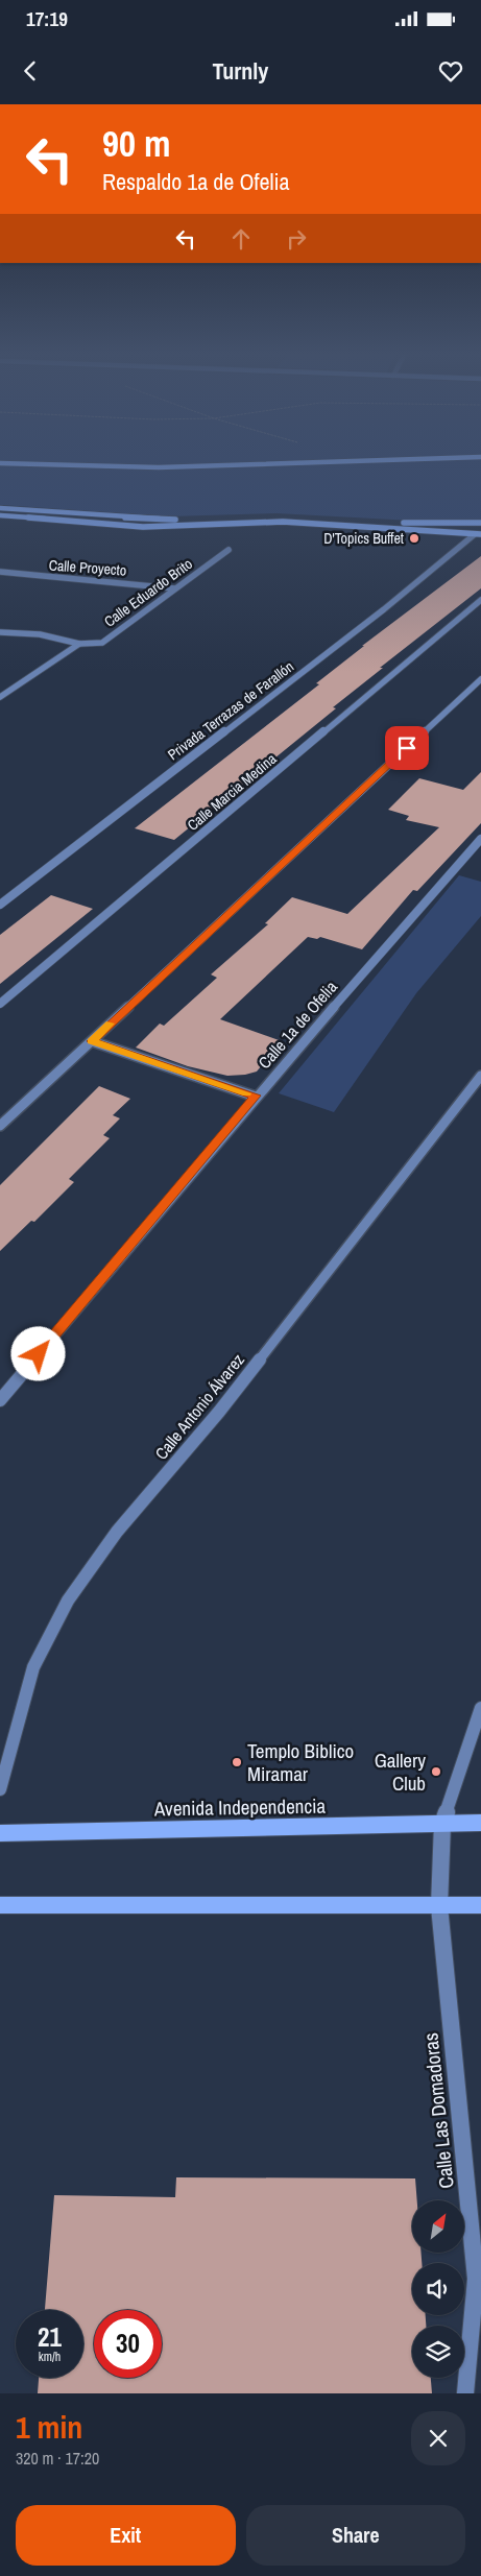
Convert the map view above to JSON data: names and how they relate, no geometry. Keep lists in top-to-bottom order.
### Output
{
  "streets": {
    "street": [
      "Calle Proyecto",
      "Calle Eduardo Brito",
      "Privada Terrazas de Farallón",
      "Calle Marcia Medina",
      "Calle 1a de Ofelia",
      "Calle Antonio Álvarez",
      "Avenida Independencia",
      "Calle Las Domadoras"
    ]
  },
  "crossings": [
    ["Calle Proyecto", "Calle Eduardo Brito"],
    ["Avenida Independencia", "Calle Las Domadoras"]
  ],
  "places": ["D'Topics Buffet", "Templo Biblico Miramar", "Gallery Club"],
  "north": "top right",
  "page": {
    "status": "17:19",
    "header": "Turnly",
    "turn": ["90 m", "Respaldo 1a de Ofelia"],
    "speed": "21 km/h",
    "limit": "30",
    "heading": ["1 min", "320 m · 17:20"],
    "buttons": ["Exit", "Share"]
  }
}
